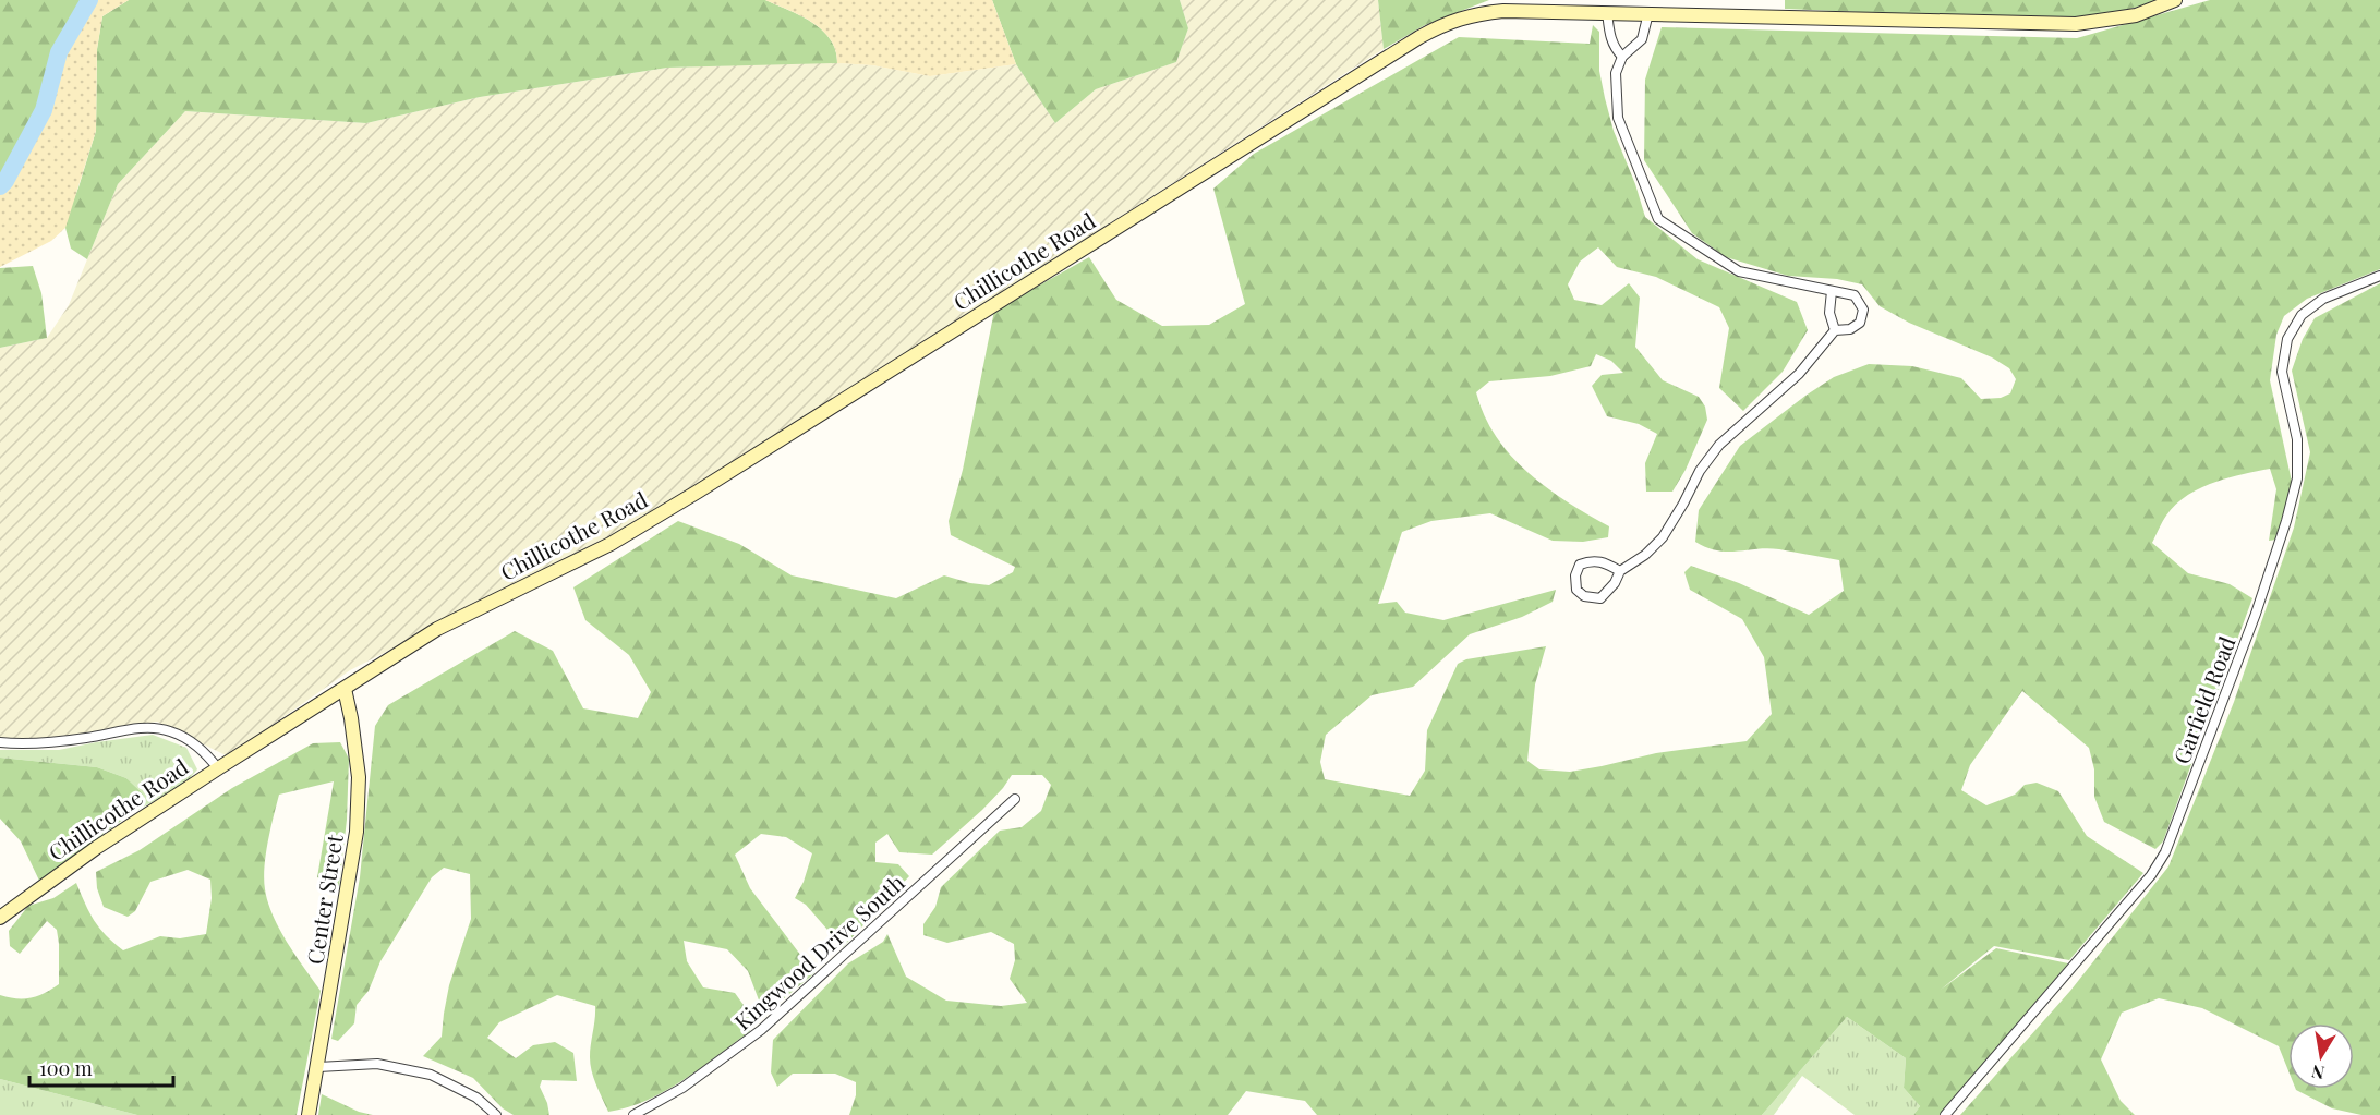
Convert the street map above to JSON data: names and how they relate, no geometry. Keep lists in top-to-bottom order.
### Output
{
  "streets": {
    "main road": ["Chillicothe Road", "Center Street"],
    "street": ["Garfield Road", "Kingwood Drive South"]
  },
  "crossings": [
    ["Chillicothe Road", "Center Street"]
  ],
  "scale_bar": "100 m",
  "north": "bottom"
}
